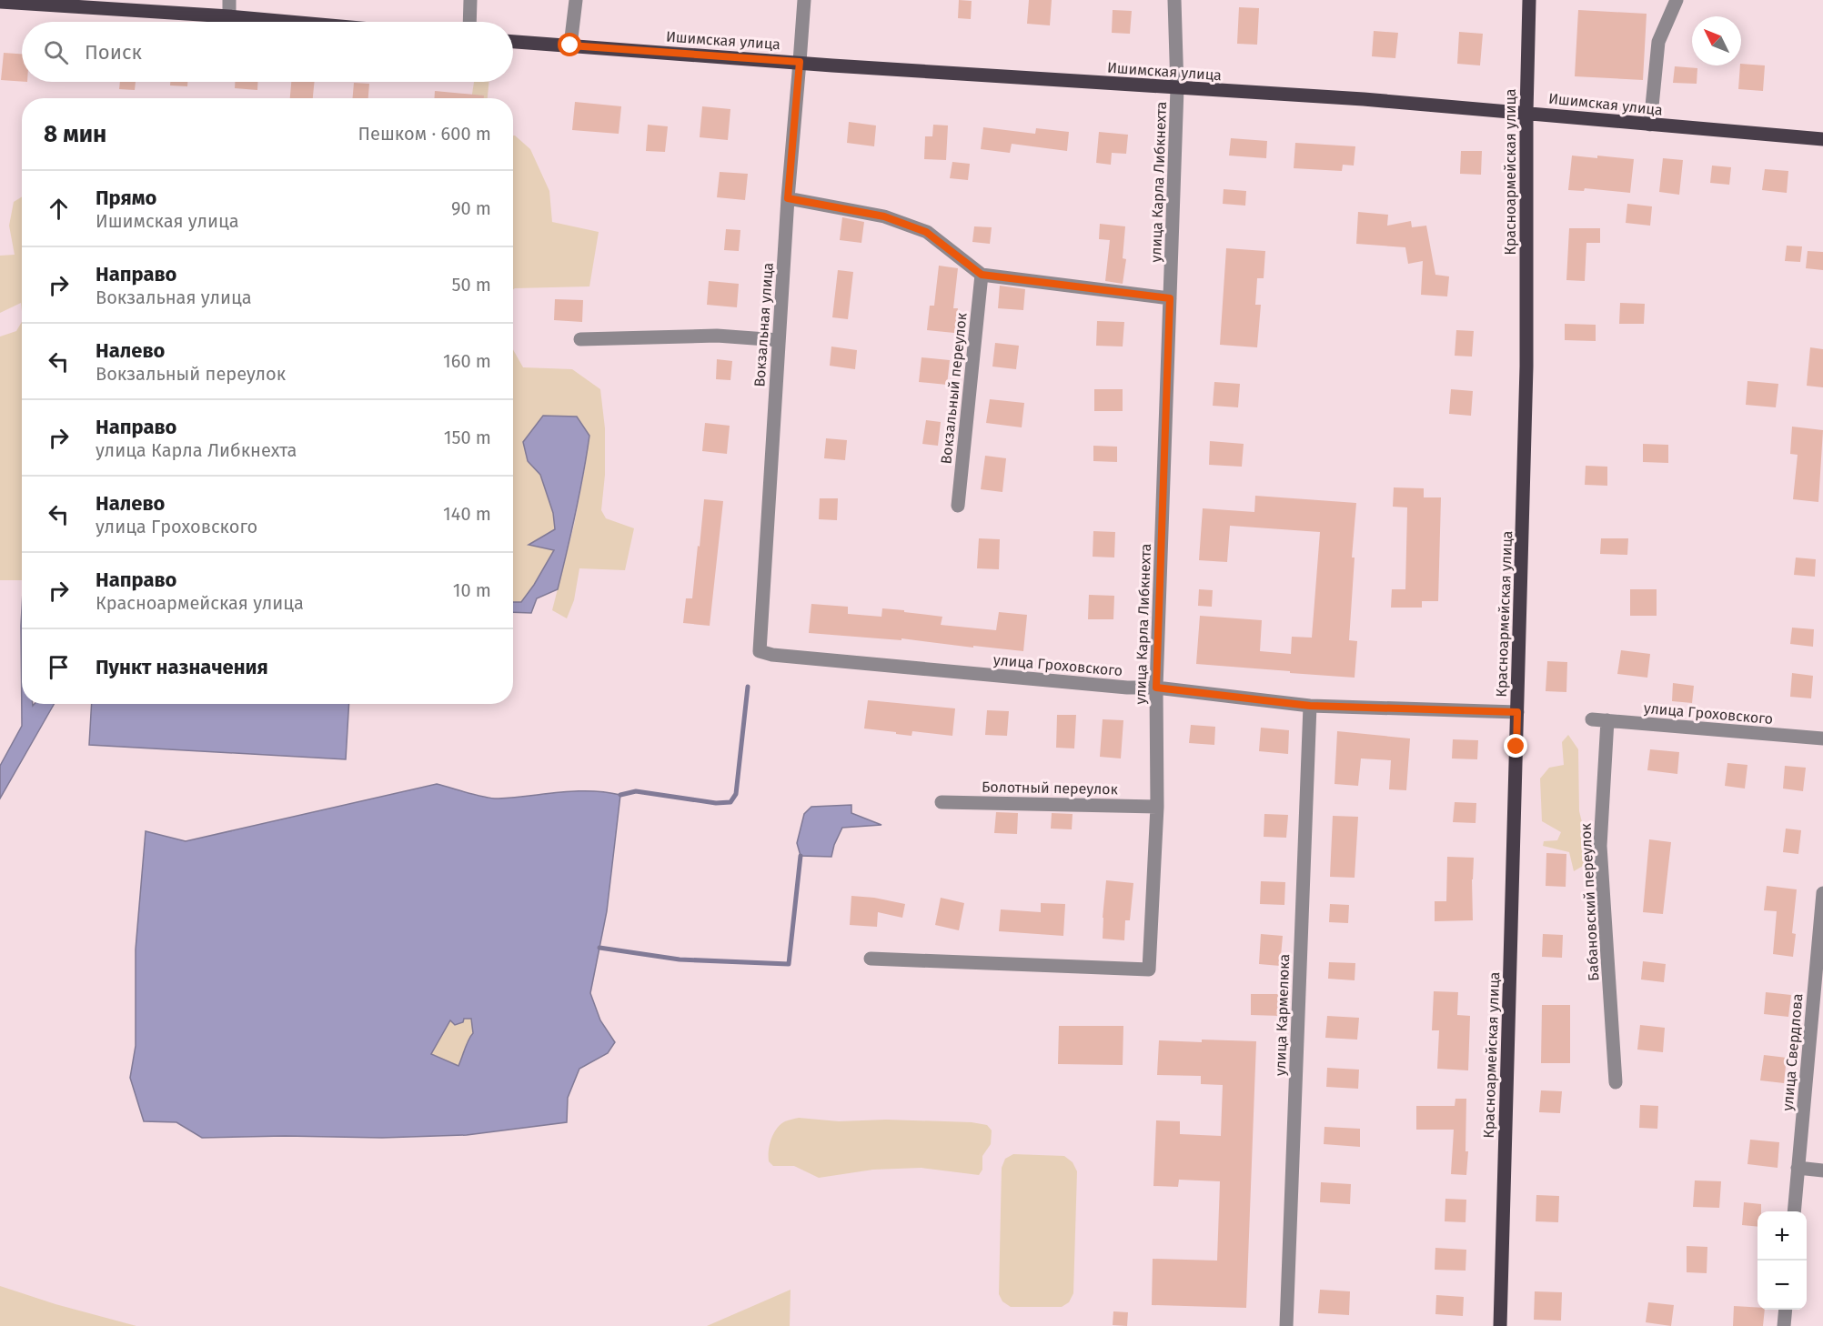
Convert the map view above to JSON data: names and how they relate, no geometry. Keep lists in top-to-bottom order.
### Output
{
  "streets": {
    "main road": ["Ишимская улица", "Красноармейская улица"],
    "street": [
      "улица Карла Либкнехта",
      "Вокзальная улица",
      "Вокзальный переулок",
      "улица Гроховского",
      "Болотный переулок",
      "Бабановский переулок",
      "улица Кармелюка",
      "улица Свердлова"
    ]
  },
  "crossings": [
    ["Ишимская улица", "Красноармейская улица"],
    ["Ишимская улица", "улица Карла Либкнехта"],
    ["Ишимская улица", "Вокзальная улица"],
    ["Красноармейская улица", "улица Гроховского"],
    ["улица Карла Либкнехта", "улица Гроховского"],
    ["улица Карла Либкнехта", "Болотный переулок"],
    ["Вокзальная улица", "улица Гроховского"],
    ["улица Гроховского", "Бабановский переулок"],
    ["улица Гроховского", "улица Кармелюка"]
  ],
  "north": "top left",
  "page": {
    "search": "Поиск",
    "heading": ["8 мин", "Пешком · 600 m"],
    "list": [
      ["Прямо", "Ишимская улица", "90 m"],
      ["Направо", "Вокзальная улица", "50 m"],
      ["Налево", "Вокзальный переулок", "160 m"],
      ["Направо", "улица Карла Либкнехта", "150 m"],
      ["Налево", "улица Гроховского", "140 m"],
      ["Направо", "Красноармейская улица", "10 m"],
      "Пункт назначения"
    ],
    "map_buttons": ["+", "−"]
  }
}
